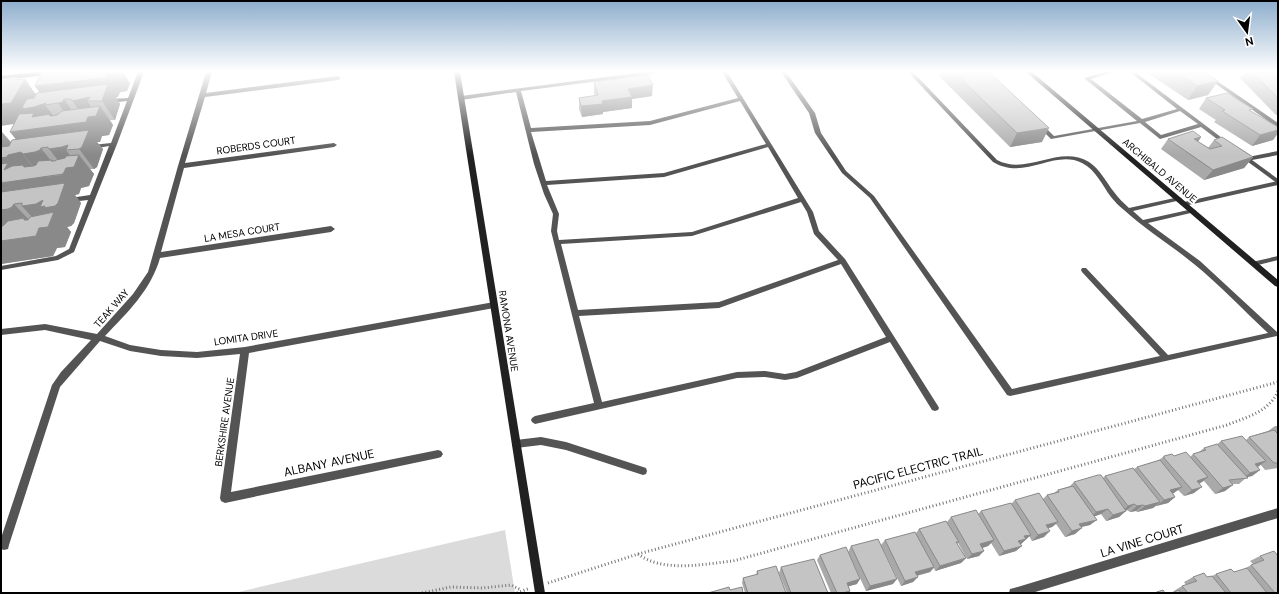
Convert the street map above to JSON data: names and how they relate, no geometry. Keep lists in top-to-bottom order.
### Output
{
  "streets": {
    "street": [
      "ROBERDS COURT",
      "ARCHIBALD AVENUE",
      "LA MESA COURT",
      "TEAK WAY",
      "RAMONA AVENUE",
      "LOMITA DRIVE",
      "BERKSHIRE AVENUE",
      "ALBANY AVENUE",
      "LA VINE COURT"
    ],
    "path": ["PACIFIC ELECTRIC TRAIL"]
  },
  "crossings": [
    ["ROBERDS COURT", "TEAK WAY"],
    ["LA MESA COURT", "TEAK WAY"],
    ["TEAK WAY", "LOMITA DRIVE"],
    ["RAMONA AVENUE", "LOMITA DRIVE"],
    ["LOMITA DRIVE", "BERKSHIRE AVENUE"],
    ["BERKSHIRE AVENUE", "ALBANY AVENUE"]
  ],
  "north": "bottom"
}
